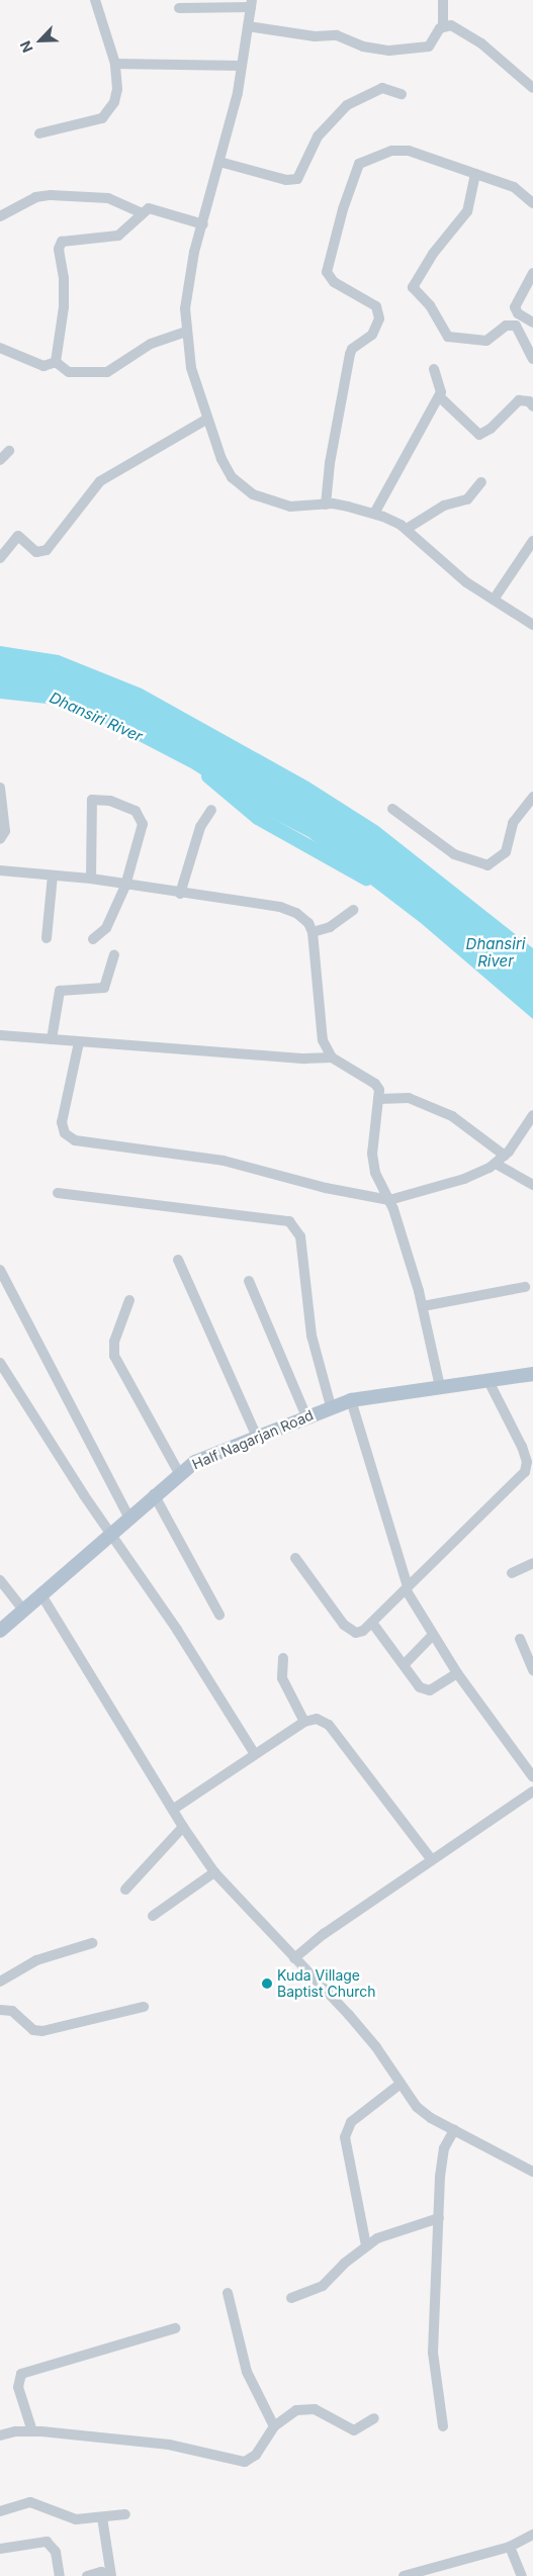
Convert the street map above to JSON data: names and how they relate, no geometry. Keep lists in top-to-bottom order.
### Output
{
  "streets": {
    "main road": ["Half Nagarjan Road"]
  },
  "water": ["Dhansiri River"],
  "places": ["Kuda Village Baptist Church"],
  "north": "bottom left"
}
